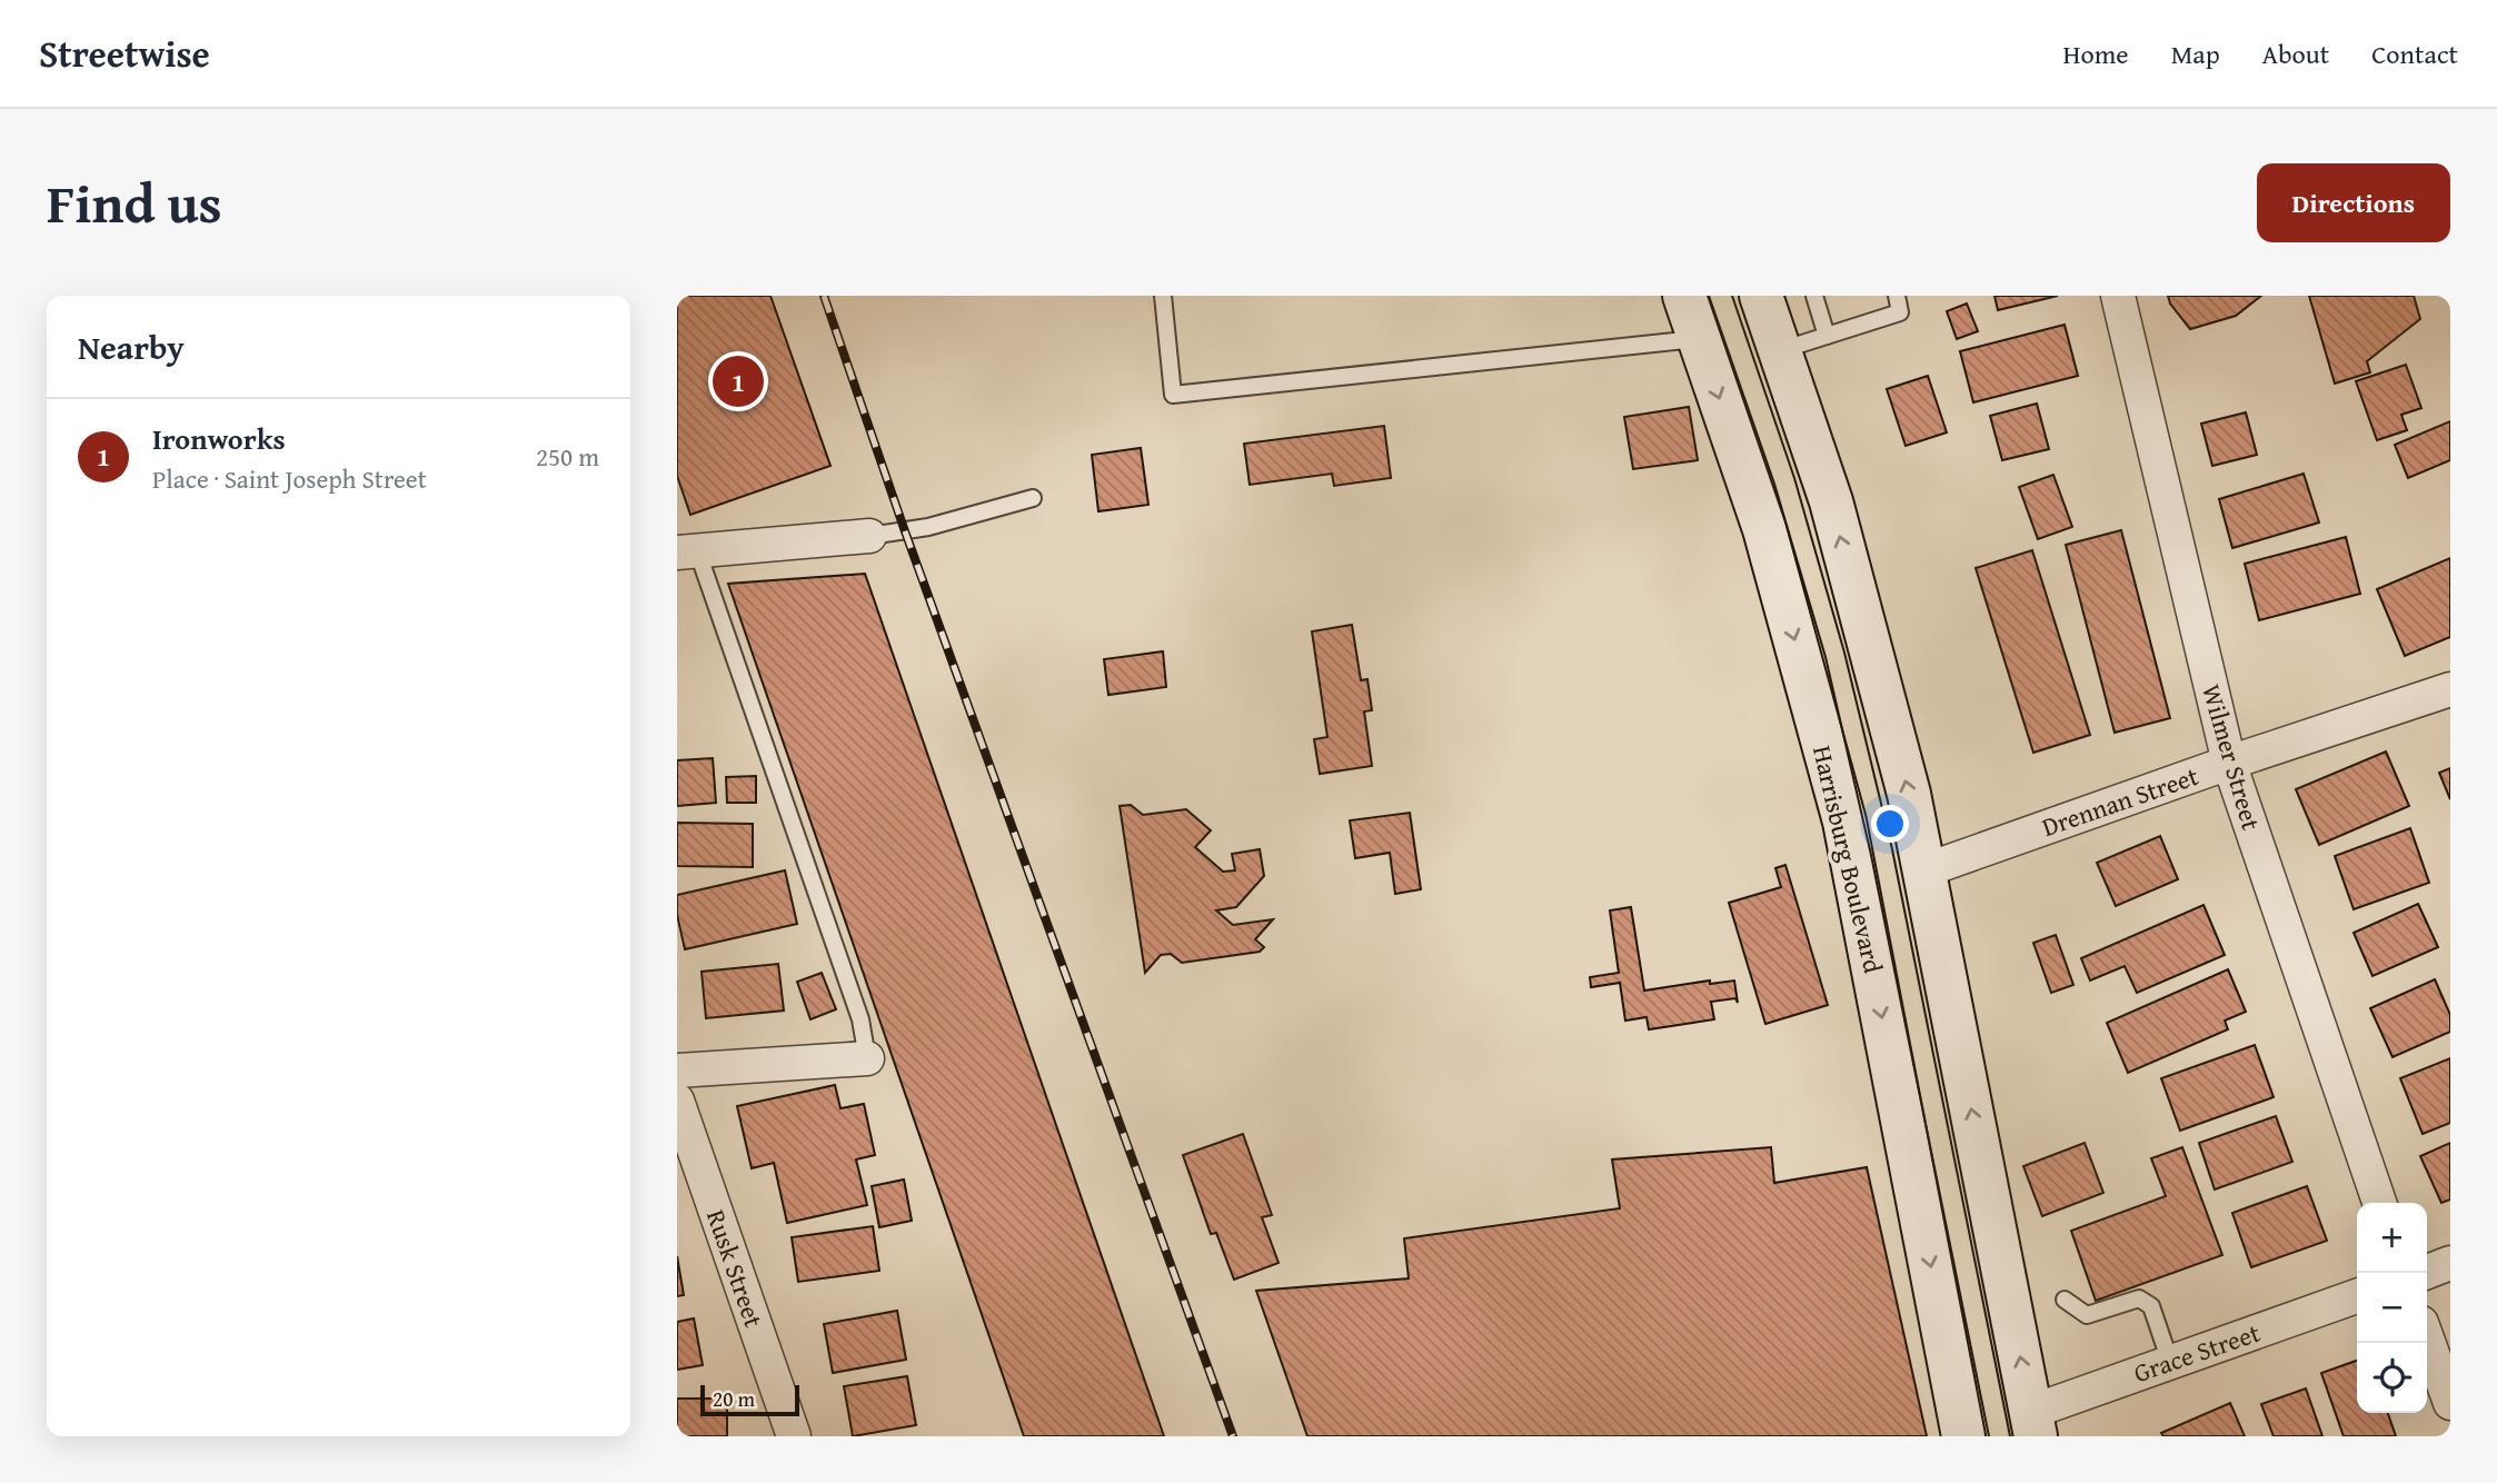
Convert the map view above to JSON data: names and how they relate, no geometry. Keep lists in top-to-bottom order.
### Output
{
  "streets": {
    "main road": ["Harrisburg Boulevard"],
    "street": [
      "Wilmer Street",
      "Drennan Street",
      "Rusk Street",
      "Grace Street"
    ]
  },
  "crossings": [
    ["Wilmer Street", "Drennan Street"]
  ],
  "scale_bar": "20 m",
  "page": {
    "header": "Streetwise",
    "nav": [
      "Home",
      "Map",
      "About",
      "Contact"
    ],
    "title": "Find us",
    "buttons": "Directions",
    "heading": "Nearby",
    "pins": "1",
    "list": [
      {
        "mark": "1",
        "name": "Ironworks",
        "note": "Place · Saint Joseph Street",
        "value": "250 m"
      }
    ],
    "map_buttons": ["+", "−"],
    "scale": "20 m"
  }
}
